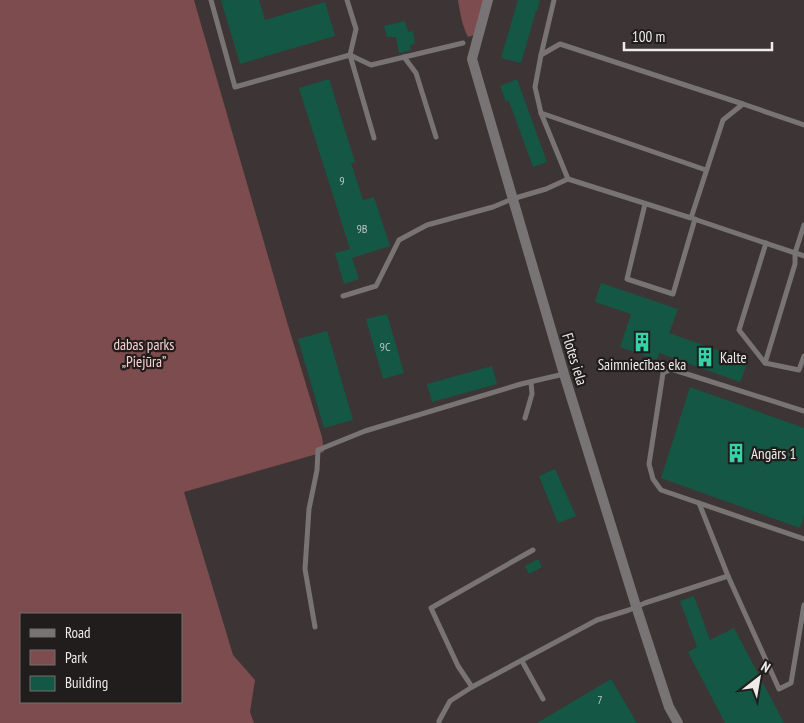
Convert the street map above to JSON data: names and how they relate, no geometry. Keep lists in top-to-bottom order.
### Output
{
  "streets": {
    "street": ["Flotes iela"]
  },
  "parks": ["dabas parks „Piejūra”"],
  "places": {
    "building": ["Saimniecības eka", "Kalte", "Angārs 1"]
  },
  "house_numbers": [
    "9",
    "9B",
    "9C",
    "7"
  ],
  "legend": ["Road", "Park", "Building"],
  "scale_bar": "100 m",
  "north": "top right"
}
